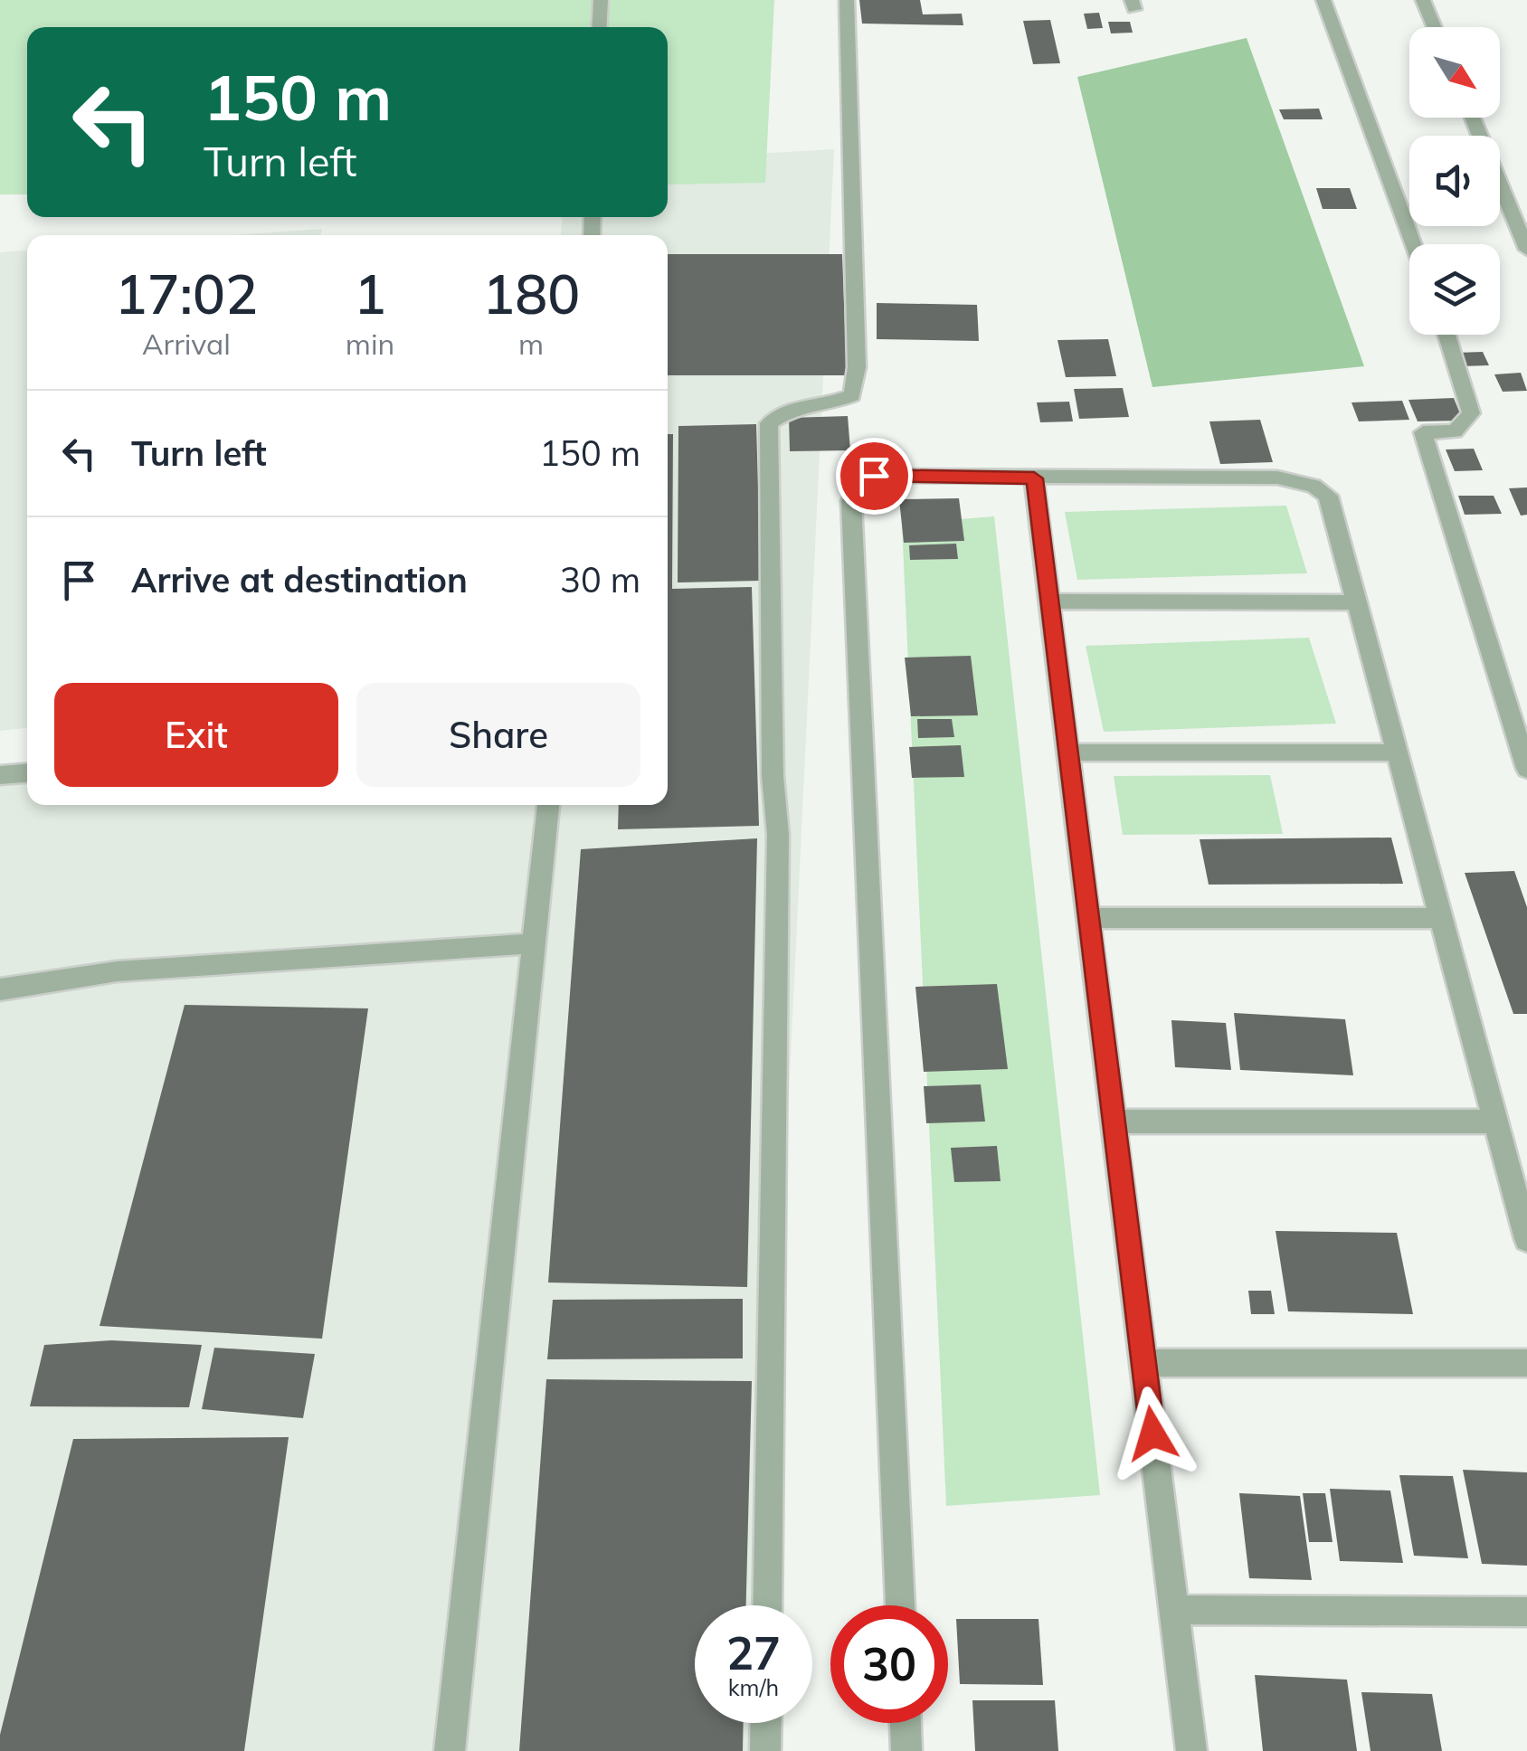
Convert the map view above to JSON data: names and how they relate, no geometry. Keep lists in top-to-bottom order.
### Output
{
  "north": "bottom right",
  "page": {
    "turn": ["150 m", "Turn left"],
    "eta": [
      "17:02",
      "Arrival",
      "1",
      "min",
      "180",
      "m"
    ],
    "list": [
      {
        "name": "Turn left",
        "value": "150 m"
      },
      {
        "name": "Arrive at destination",
        "value": "30 m"
      }
    ],
    "buttons": ["Exit", "Share"],
    "speed": "27 km/h",
    "limit": "30"
  }
}
